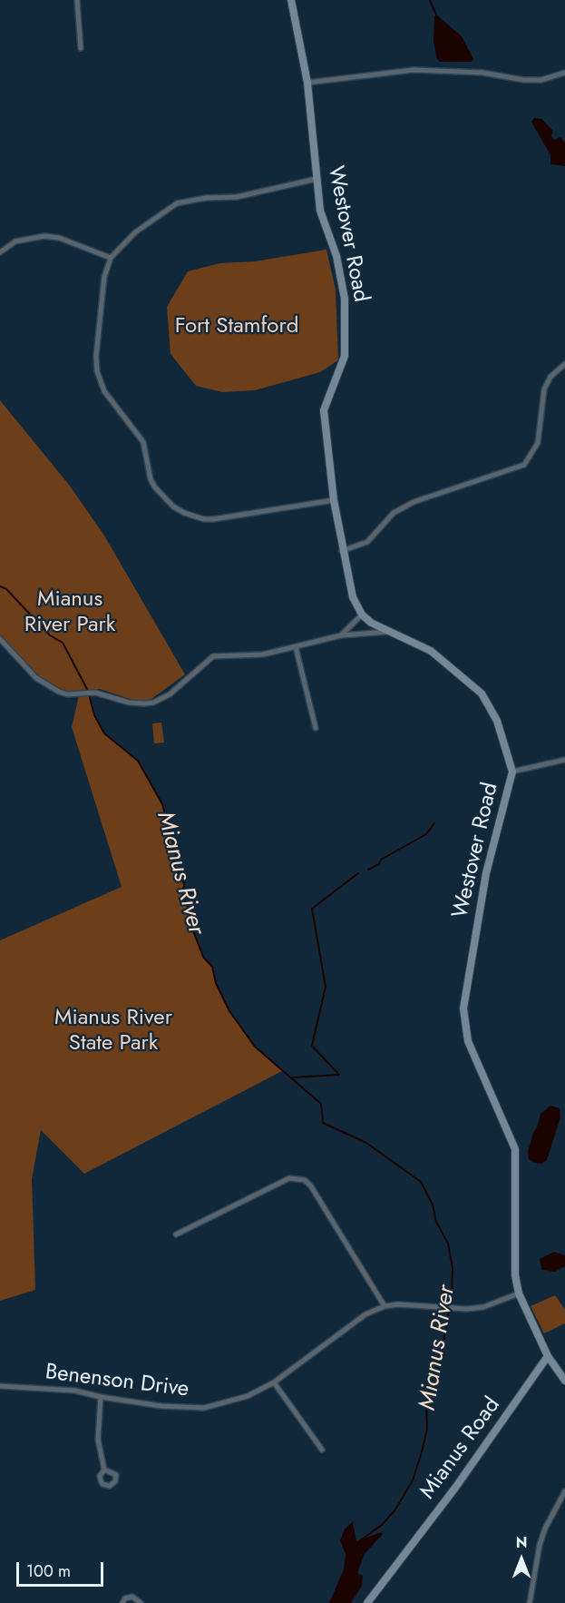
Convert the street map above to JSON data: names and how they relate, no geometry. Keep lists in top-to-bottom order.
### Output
{
  "streets": {
    "street": ["Westover Road", "Benenson Drive", "Mianus Road"]
  },
  "crossings": [
    ["Westover Road", "Mianus Road"]
  ],
  "water": ["Mianus River"],
  "parks": ["Fort Stamford", "Mianus River Park", "Mianus River State Park"],
  "scale_bar": "100 m",
  "north": "top"
}
